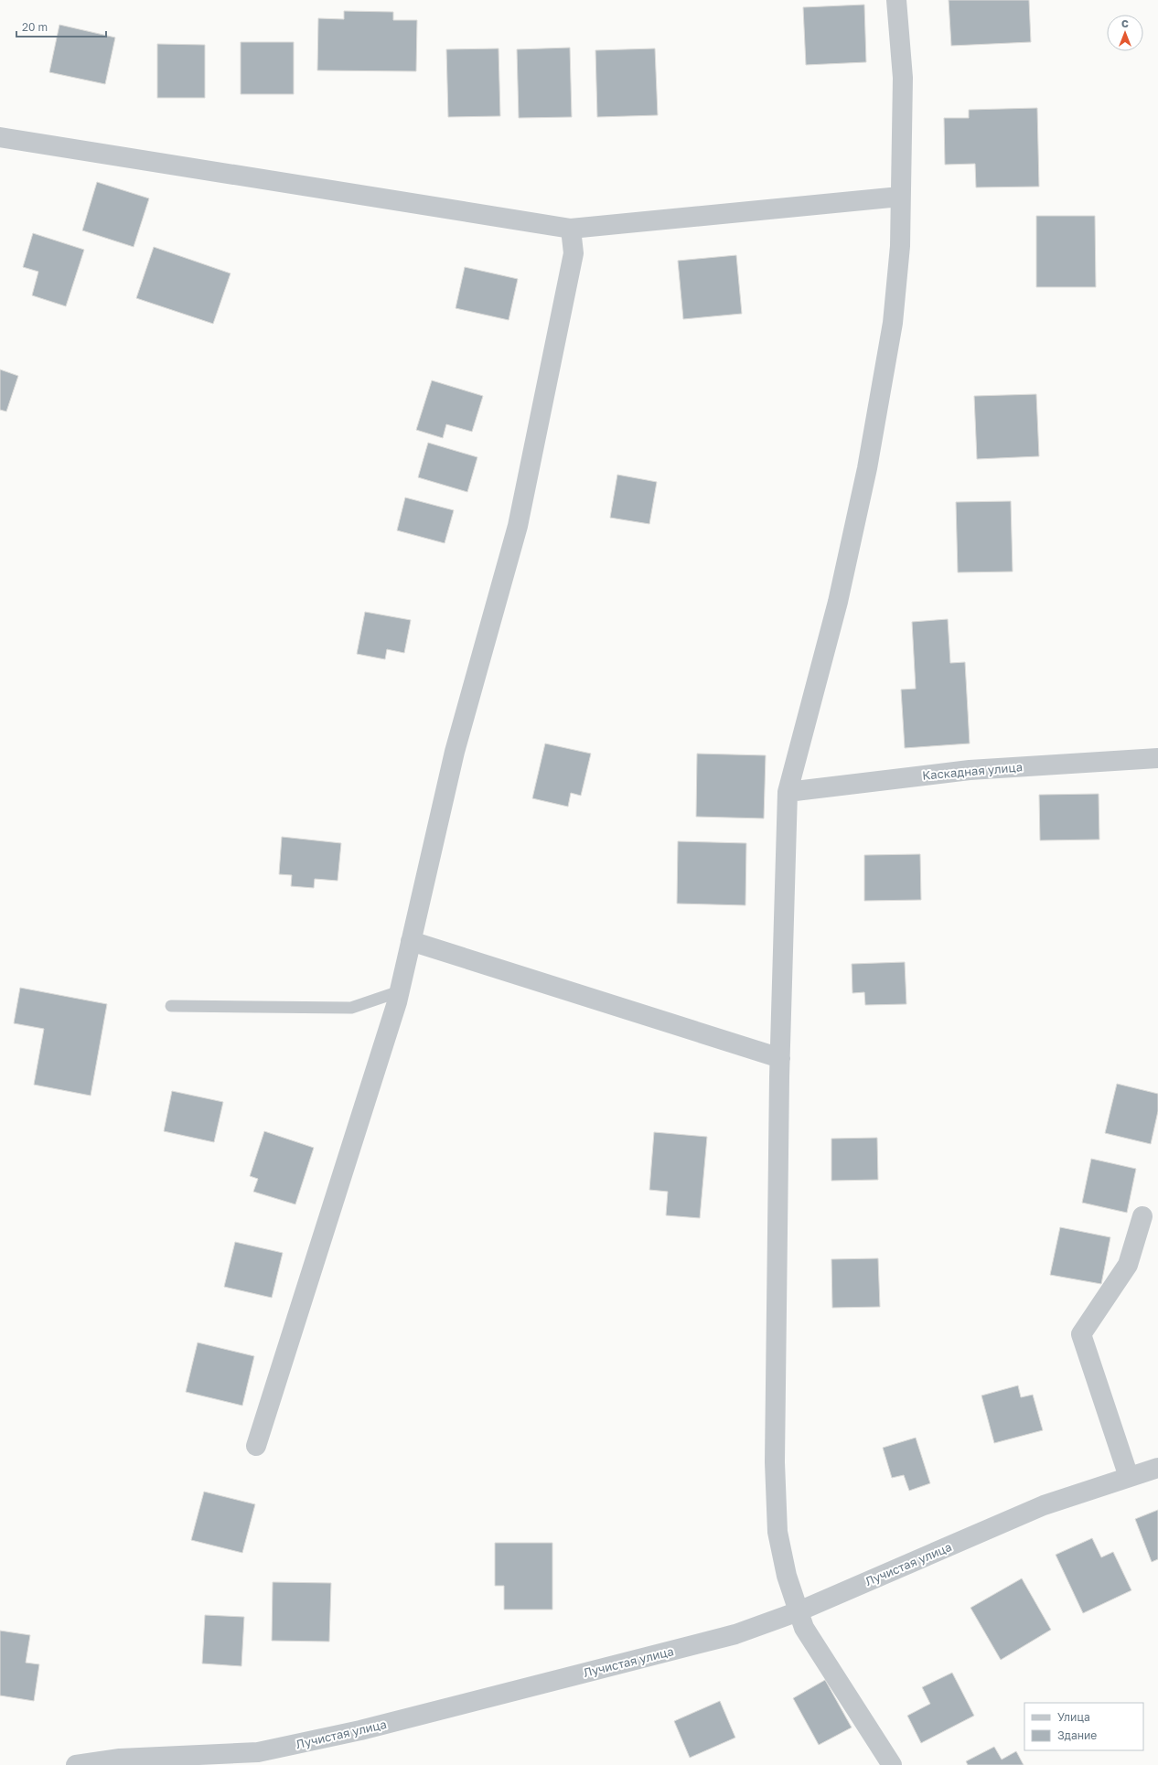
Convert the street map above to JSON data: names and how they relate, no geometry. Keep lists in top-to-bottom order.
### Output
{
  "streets": {
    "street": ["Каскадная улица", "Лучистая улица"]
  },
  "legend": ["Улица", "Здание"],
  "scale_bar": "20 m",
  "north": "top"
}
